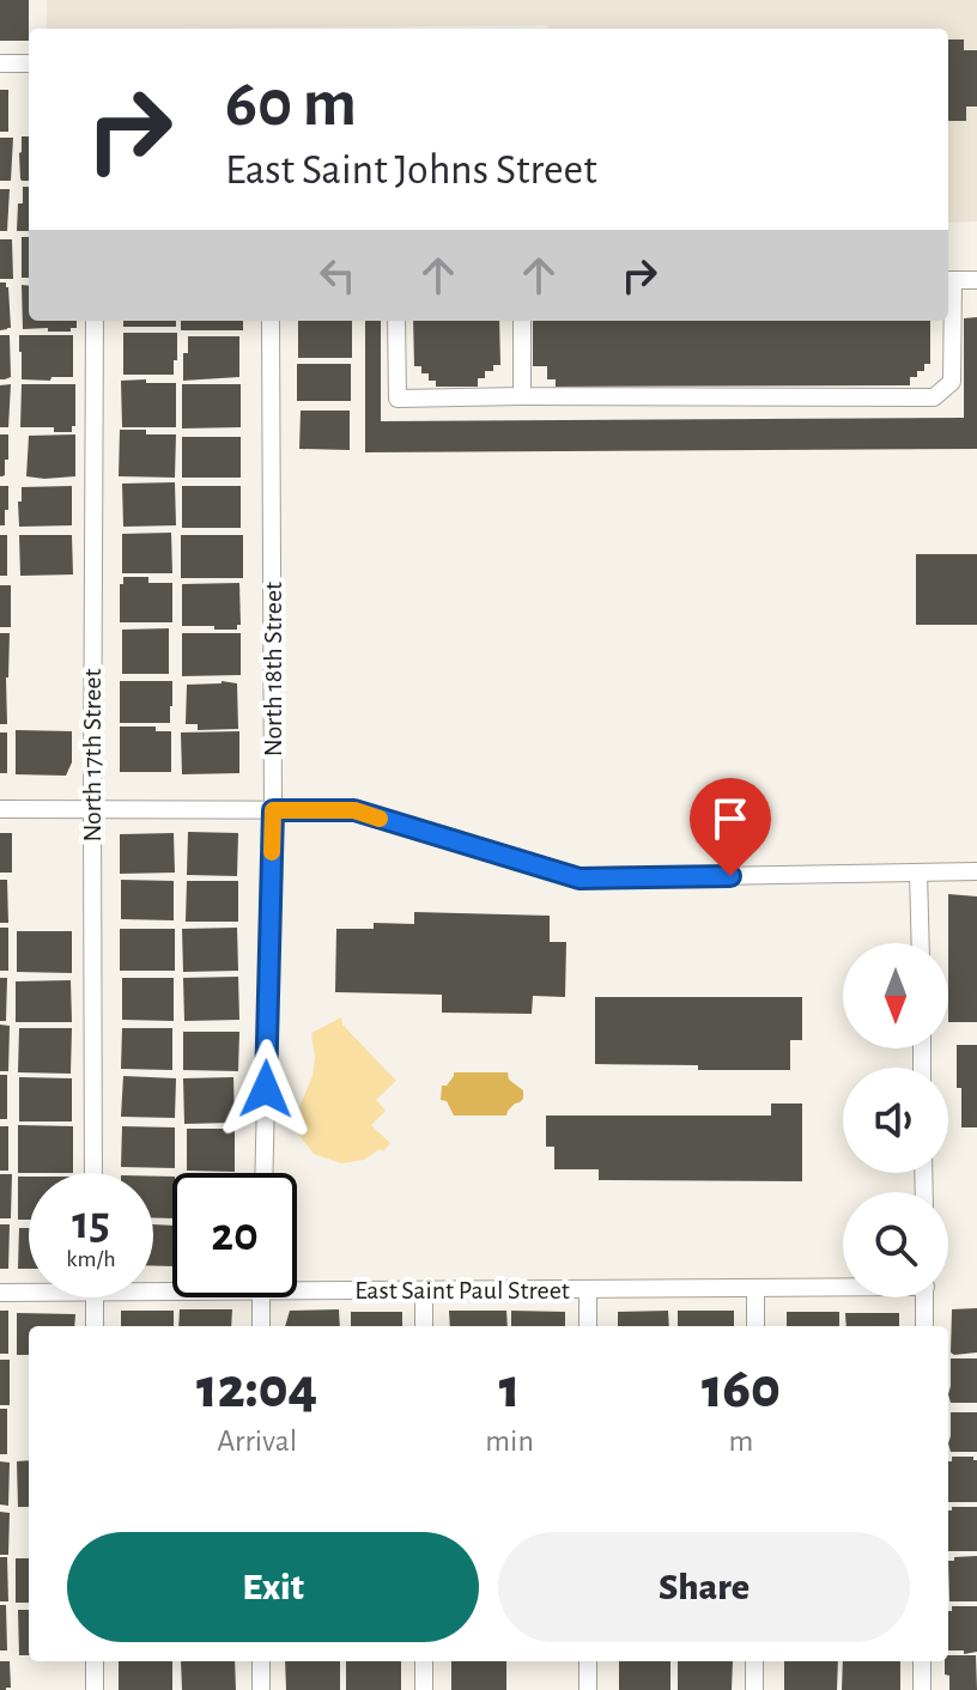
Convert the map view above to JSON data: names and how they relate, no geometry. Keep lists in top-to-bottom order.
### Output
{
  "streets": {
    "lane": ["North 18th Street", "North 17th Street", "East Saint Paul Street"]
  },
  "north": "bottom",
  "page": {
    "turn": ["60 m", "East Saint Johns Street"],
    "speed": "15 km/h",
    "limit": "20",
    "eta": [
      "12:04",
      "Arrival",
      "1",
      "min",
      "160",
      "m"
    ],
    "buttons": ["Exit", "Share"]
  }
}
